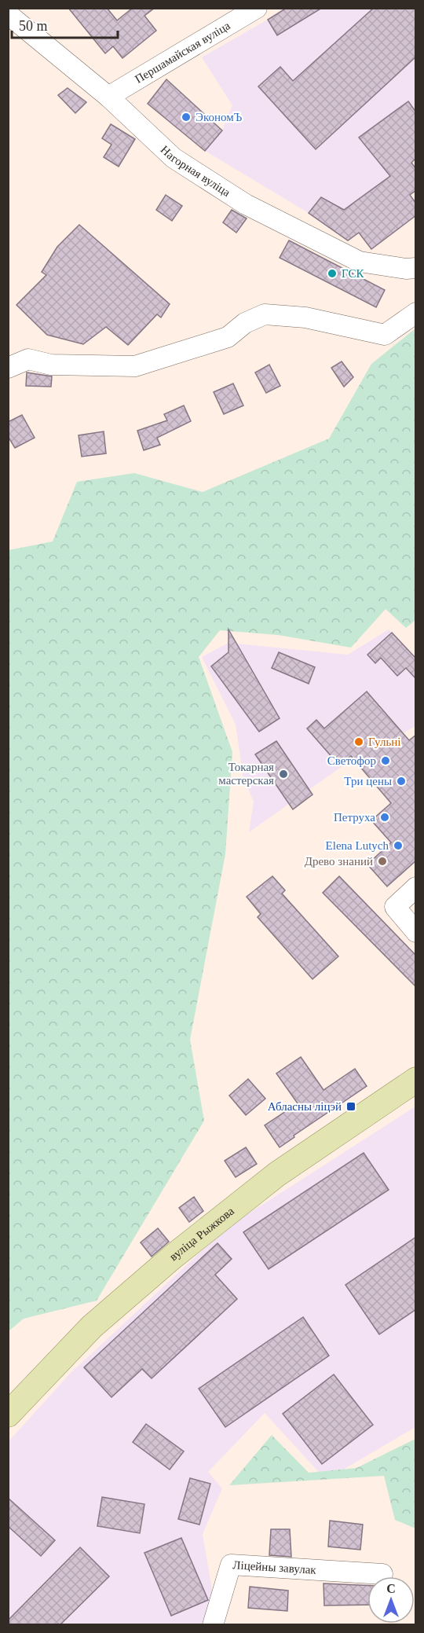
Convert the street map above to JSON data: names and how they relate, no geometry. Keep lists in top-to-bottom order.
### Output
{
  "streets": {
    "main road": ["вуліца Рыжкова"],
    "street": ["Першамайская вуліца", "Нагорная вуліца", "Ліцейны завулак"]
  },
  "crossings": [
    ["Першамайская вуліца", "Нагорная вуліца"]
  ],
  "places": {
    "other": [
      "ЭкономЪ",
      "ГСК",
      "Гульнi",
      "Светофор",
      "Токарная мастерская",
      "Три цены",
      "Петруха",
      "Elena Lutych",
      "Древо знаний"
    ],
    "transit": ["Абласны ліцэй"]
  },
  "scale_bar": "50 m",
  "north": "top"
}
